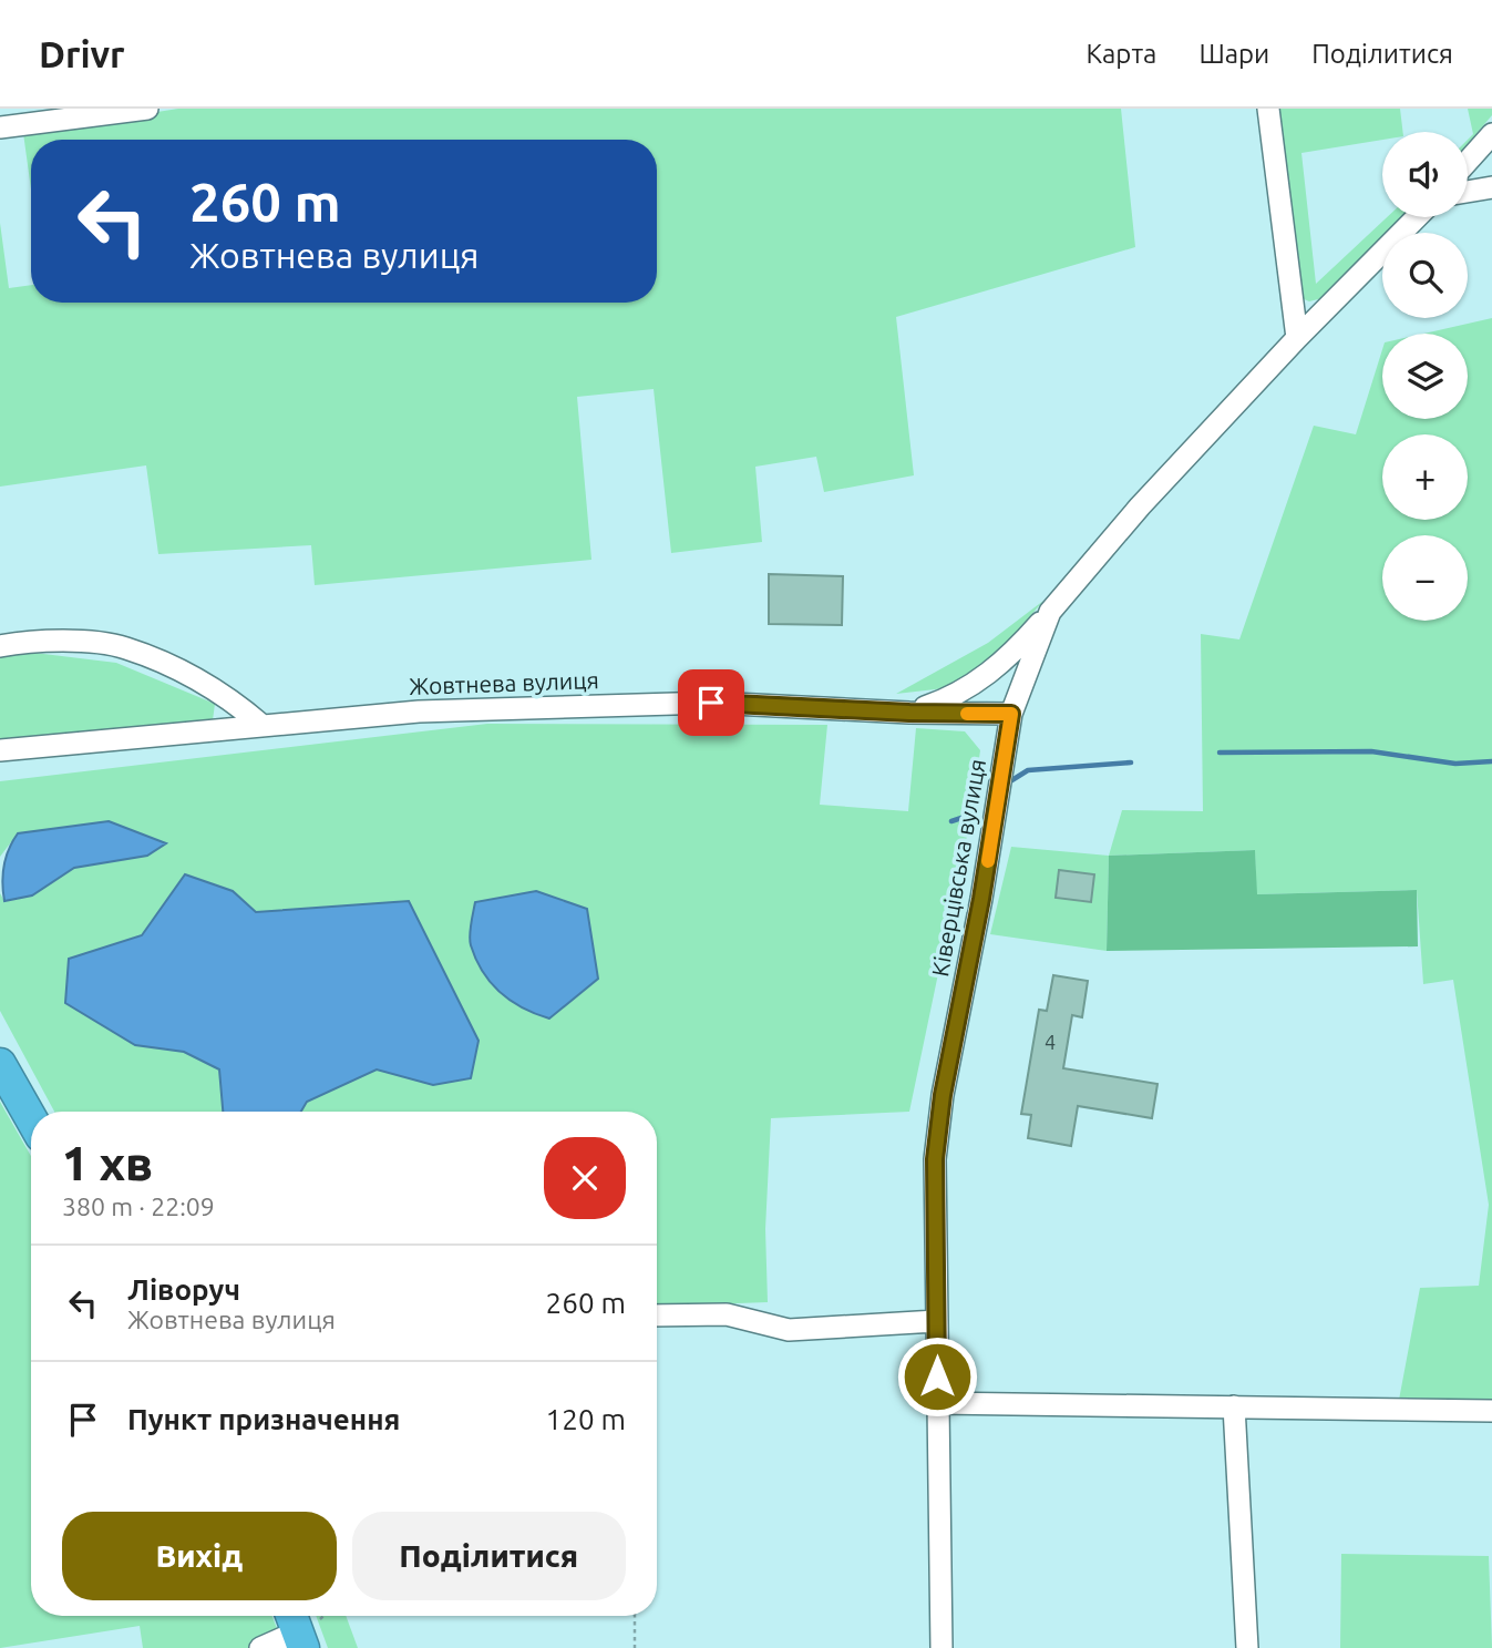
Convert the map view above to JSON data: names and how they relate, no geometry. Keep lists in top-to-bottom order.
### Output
{
  "streets": {
    "street": ["Жовтнева вулиця", "Ківерцівська вулиця"]
  },
  "crossings": [
    ["Жовтнева вулиця", "Ківерцівська вулиця"]
  ],
  "house_numbers": ["4"],
  "page": {
    "header": "Drivr",
    "nav": ["Карта", "Шари", "Поділитися"],
    "map_buttons": ["+", "−"],
    "turn": ["260 m", "Жовтнева вулиця"],
    "heading": ["1 хв", "380 m · 22:09"],
    "list": [
      {
        "name": "Ліворуч",
        "note": "Жовтнева вулиця",
        "value": "260 m"
      },
      {
        "name": "Пункт призначення",
        "value": "120 m"
      }
    ],
    "buttons": ["Вихід", "Поділитися"]
  }
}
